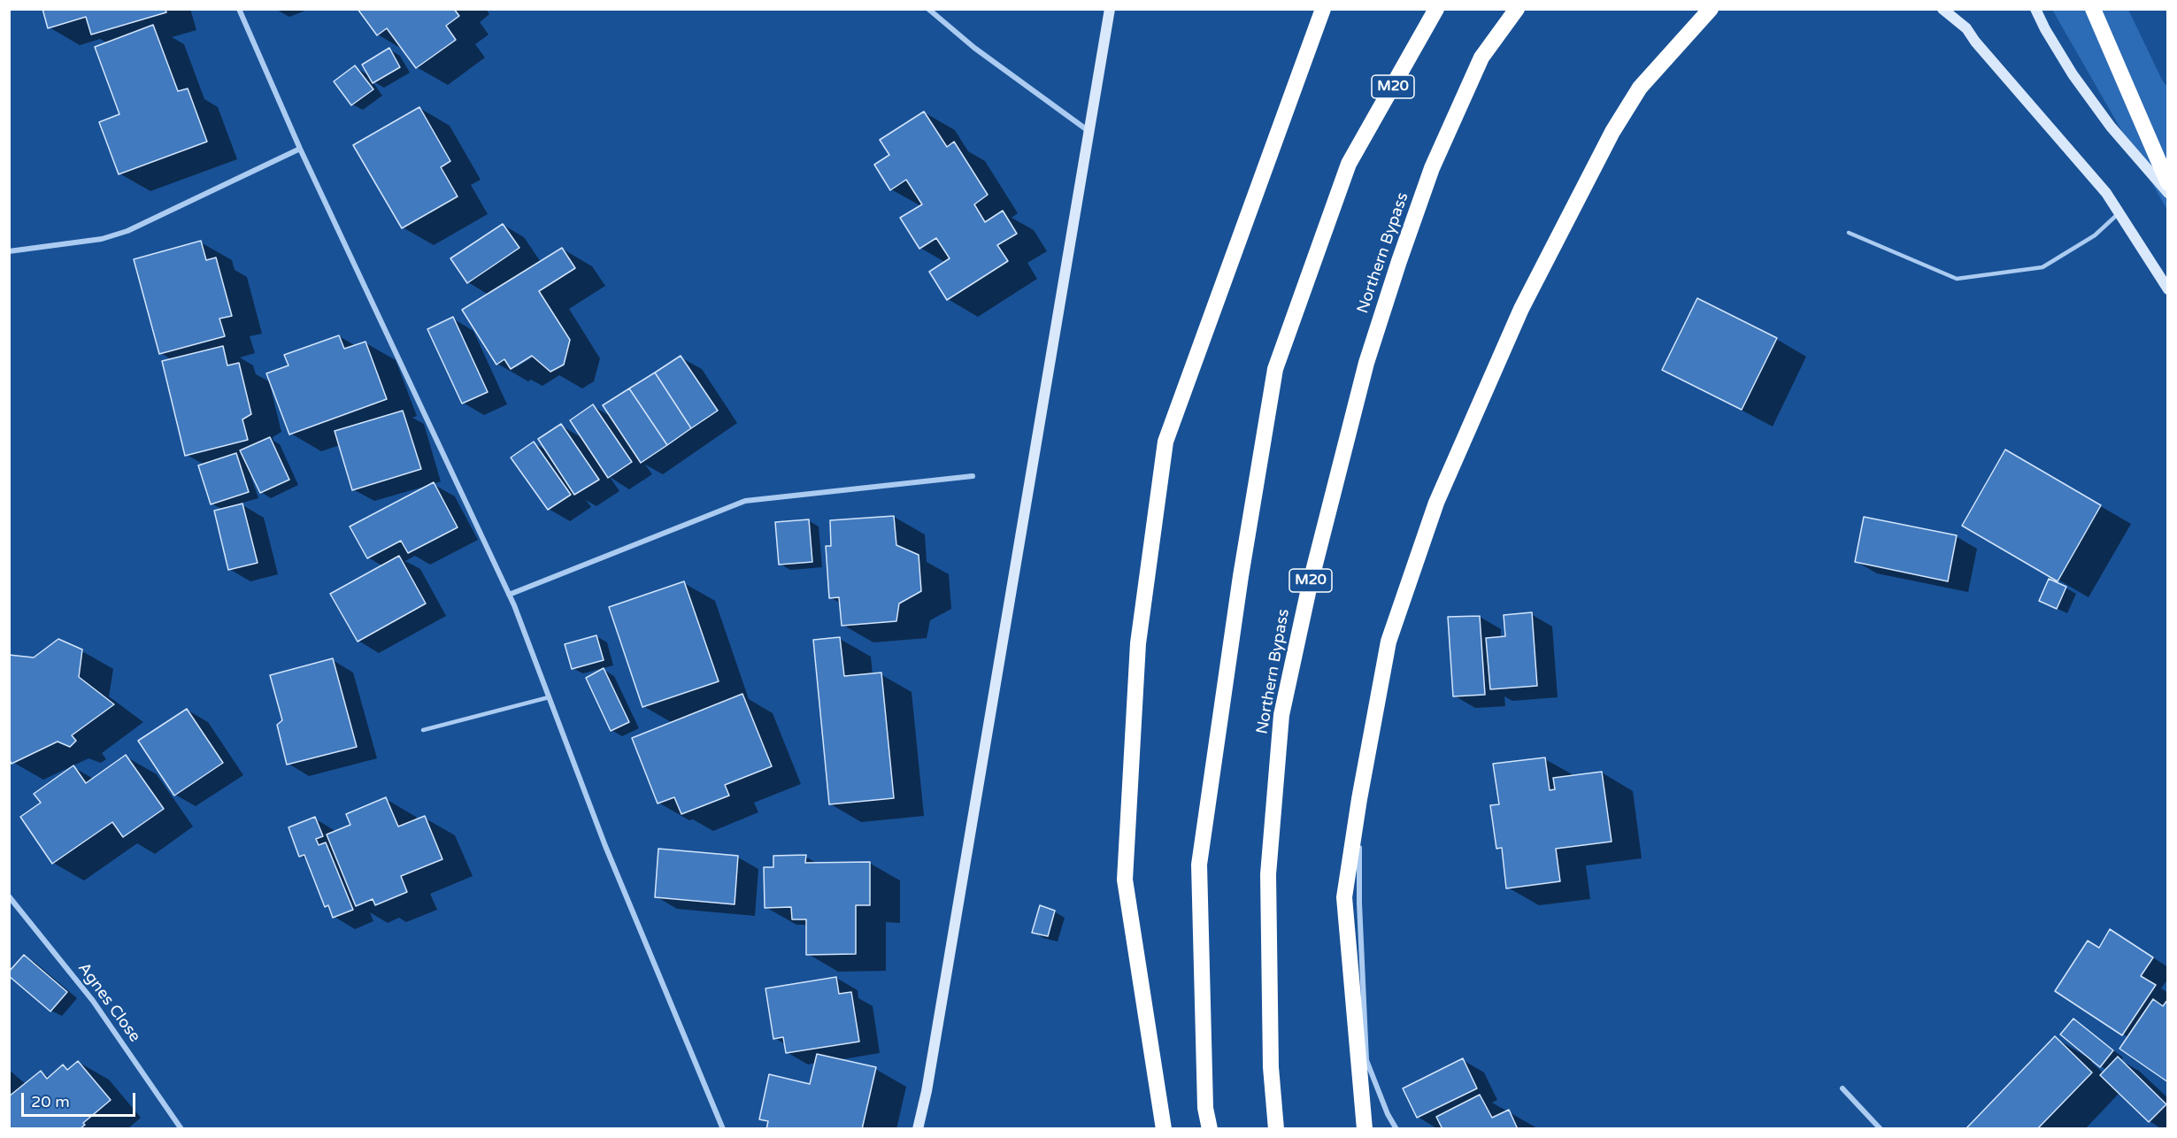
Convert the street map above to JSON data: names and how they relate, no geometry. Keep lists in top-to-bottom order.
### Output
{
  "streets": {
    "highway": ["M20", "Northern Bypass"],
    "street": ["Agnes Close"]
  },
  "scale_bar": "20 m"
}
